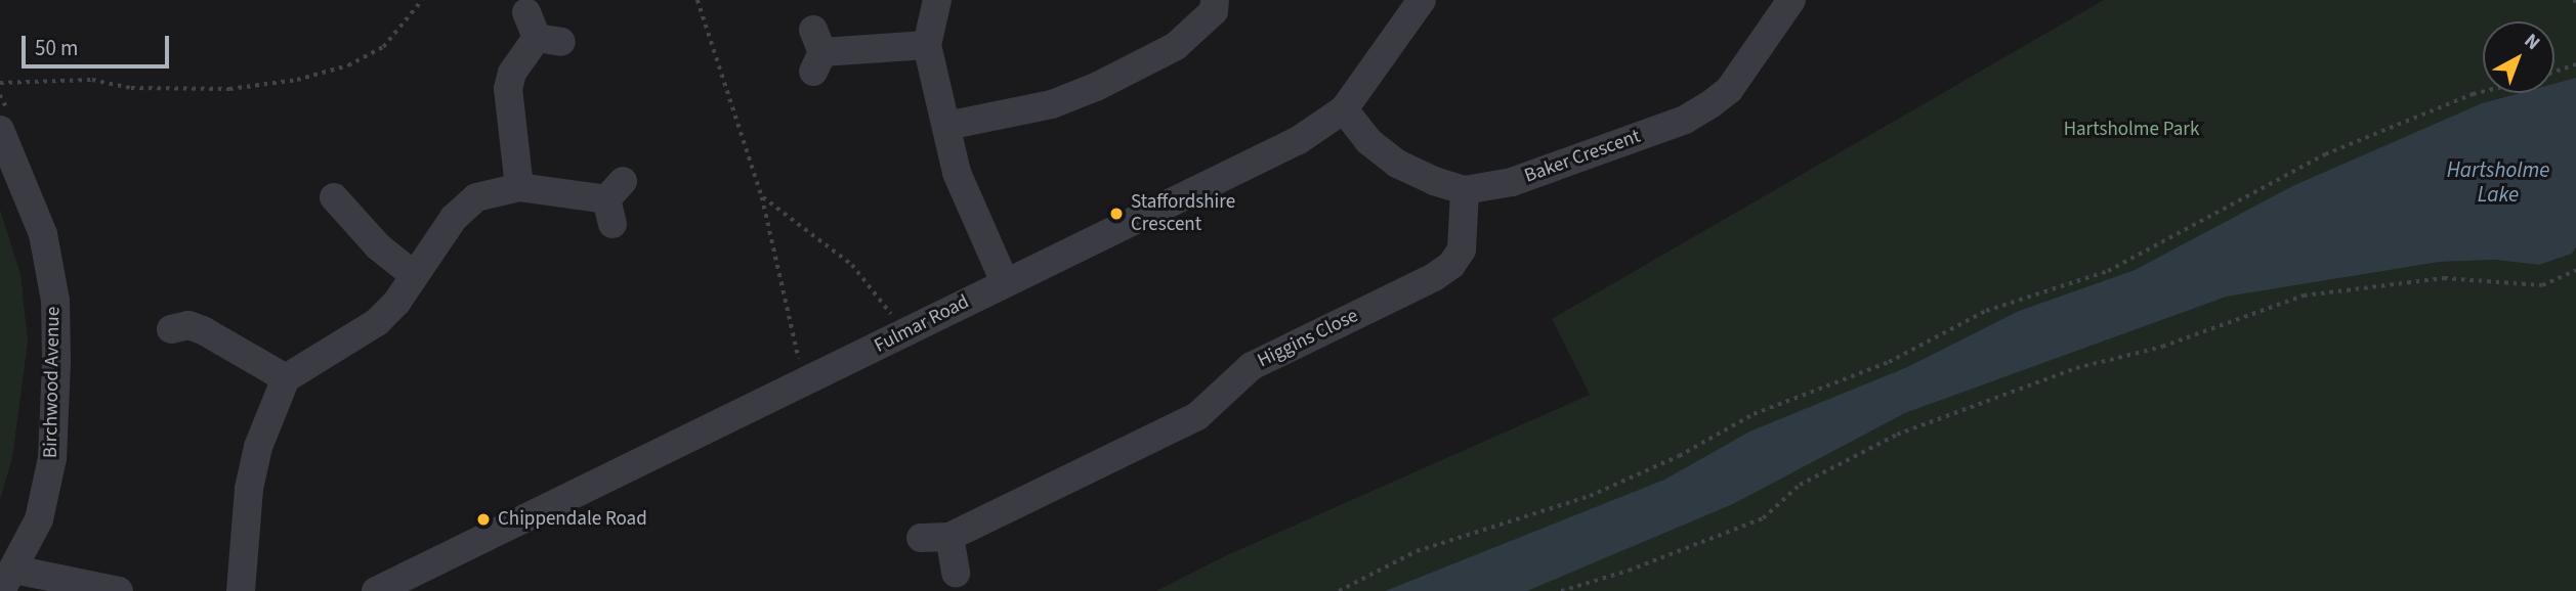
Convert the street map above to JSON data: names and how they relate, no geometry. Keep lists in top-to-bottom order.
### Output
{
  "streets": {
    "street": [
      "Baker Crescent",
      "Fulmar Road",
      "Higgins Close",
      "Birchwood Avenue"
    ]
  },
  "crossings": [
    ["Baker Crescent", "Higgins Close"]
  ],
  "water": ["Hartsholme Lake"],
  "parks": ["Hartsholme Park"],
  "places": ["Staffordshire Crescent", "Chippendale Road"],
  "scale_bar": "50 m",
  "north": "top right"
}
